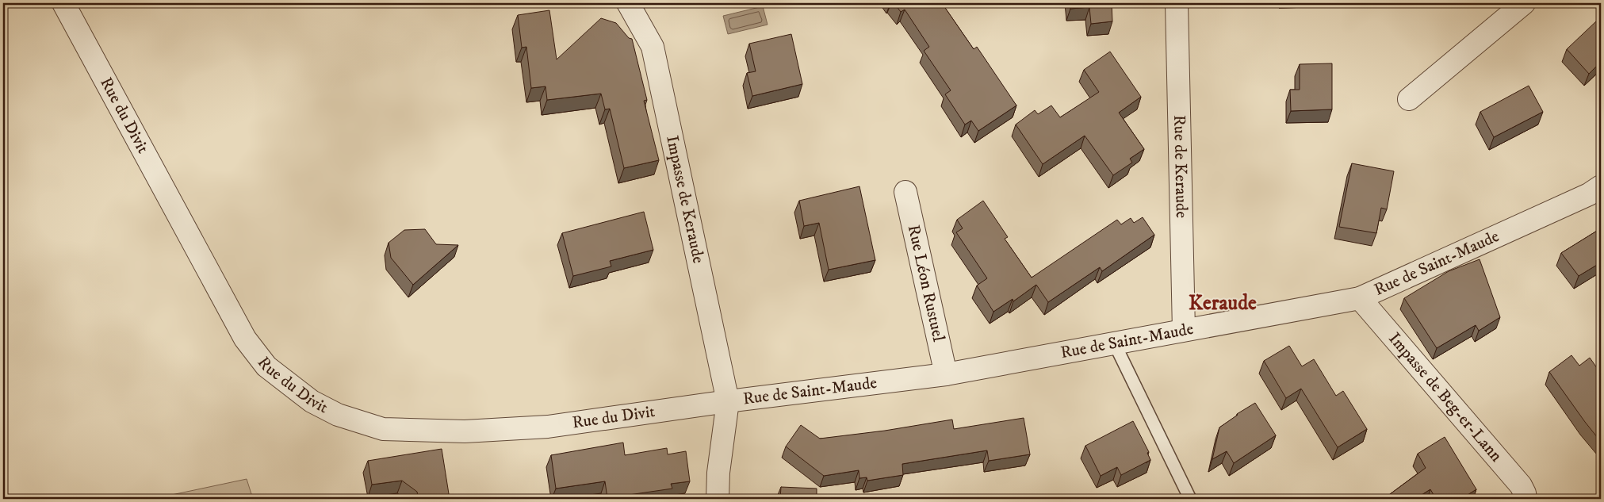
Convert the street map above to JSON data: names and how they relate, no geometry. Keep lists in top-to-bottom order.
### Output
{
  "streets": {
    "street": [
      "Rue du Divit",
      "Rue de Keraude",
      "Impasse de Keraude",
      "Rue de Saint-Maude",
      "Rue Léon Rustuel",
      "Impasse de Beg-er-Lann"
    ]
  },
  "crossings": [
    ["Rue du Divit", "Impasse de Keraude"],
    ["Rue du Divit", "Rue de Saint-Maude"],
    ["Rue de Keraude", "Rue de Saint-Maude"],
    ["Impasse de Keraude", "Rue de Saint-Maude"],
    ["Rue de Saint-Maude", "Rue Léon Rustuel"],
    ["Rue de Saint-Maude", "Impasse de Beg-er-Lann"]
  ],
  "districts": ["Keraude"]
}
